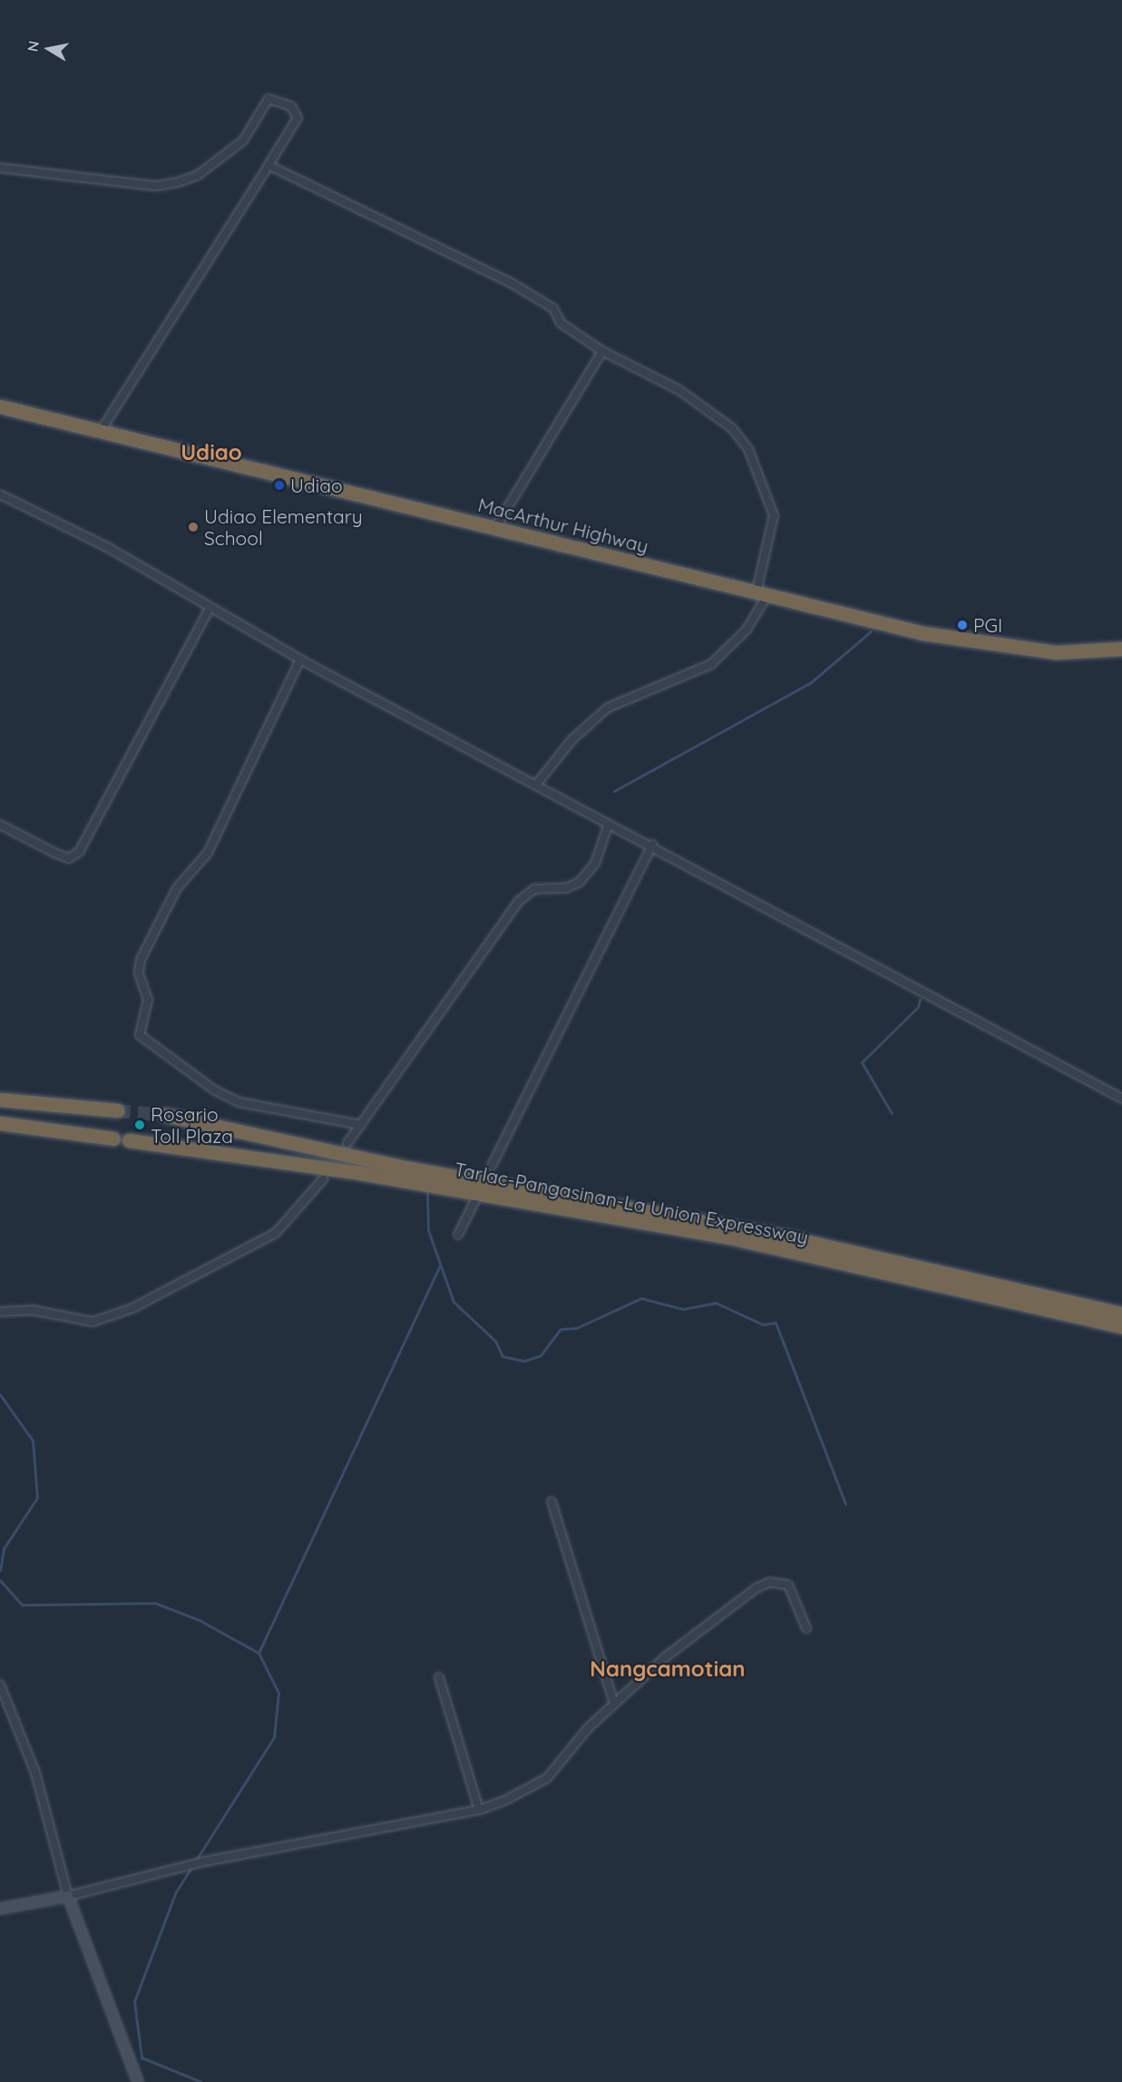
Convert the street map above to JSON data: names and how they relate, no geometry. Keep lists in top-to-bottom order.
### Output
{
  "streets": {
    "highway": ["MacArthur Highway", "Tarlac-Pangasinan-La Union Expressway"]
  },
  "districts": ["Udiao", "Nangcamotian"],
  "places": [
    "Udiao",
    "Udiao Elementary School",
    "PGI",
    "Rosario Toll Plaza"
  ],
  "north": "left"
}
